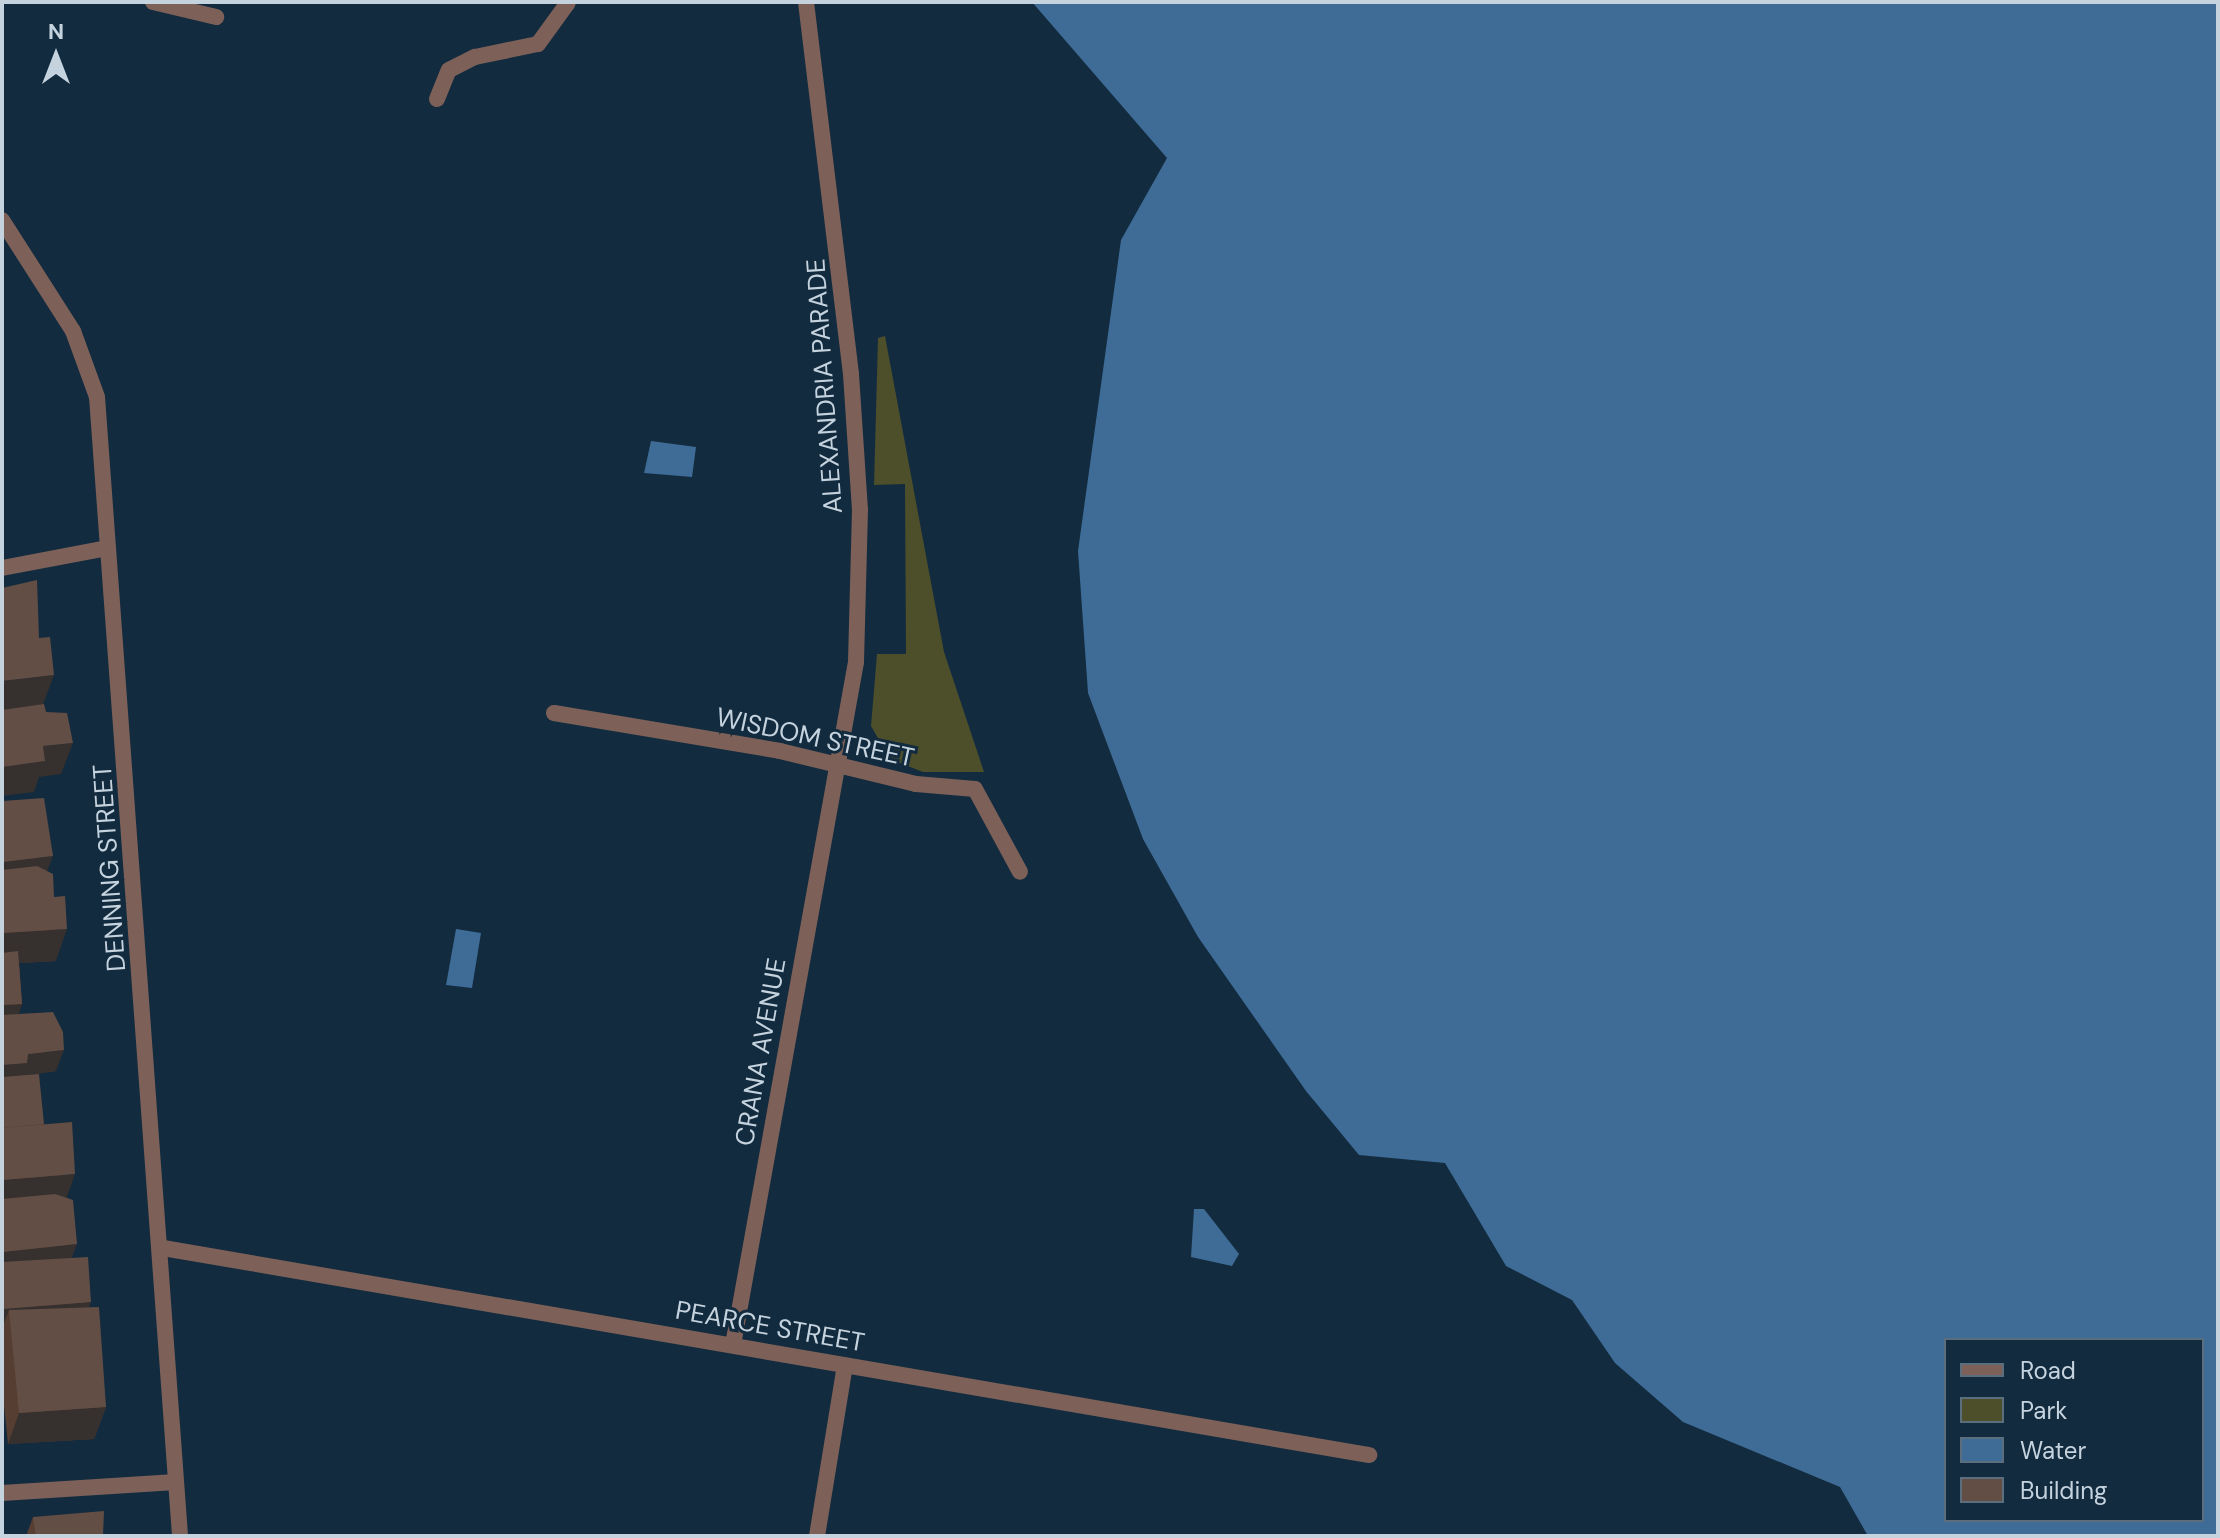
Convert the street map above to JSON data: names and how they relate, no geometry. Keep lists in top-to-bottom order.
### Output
{
  "streets": {
    "street": [
      "ALEXANDRIA PARADE",
      "WISDOM STREET",
      "DENNING STREET",
      "CRANA AVENUE",
      "PEARCE STREET"
    ]
  },
  "crossings": [
    ["ALEXANDRIA PARADE", "WISDOM STREET"],
    ["ALEXANDRIA PARADE", "CRANA AVENUE"],
    ["WISDOM STREET", "CRANA AVENUE"],
    ["DENNING STREET", "PEARCE STREET"],
    ["CRANA AVENUE", "PEARCE STREET"]
  ],
  "legend": [
    "Road",
    "Park",
    "Water",
    "Building"
  ],
  "north": "top"
}
